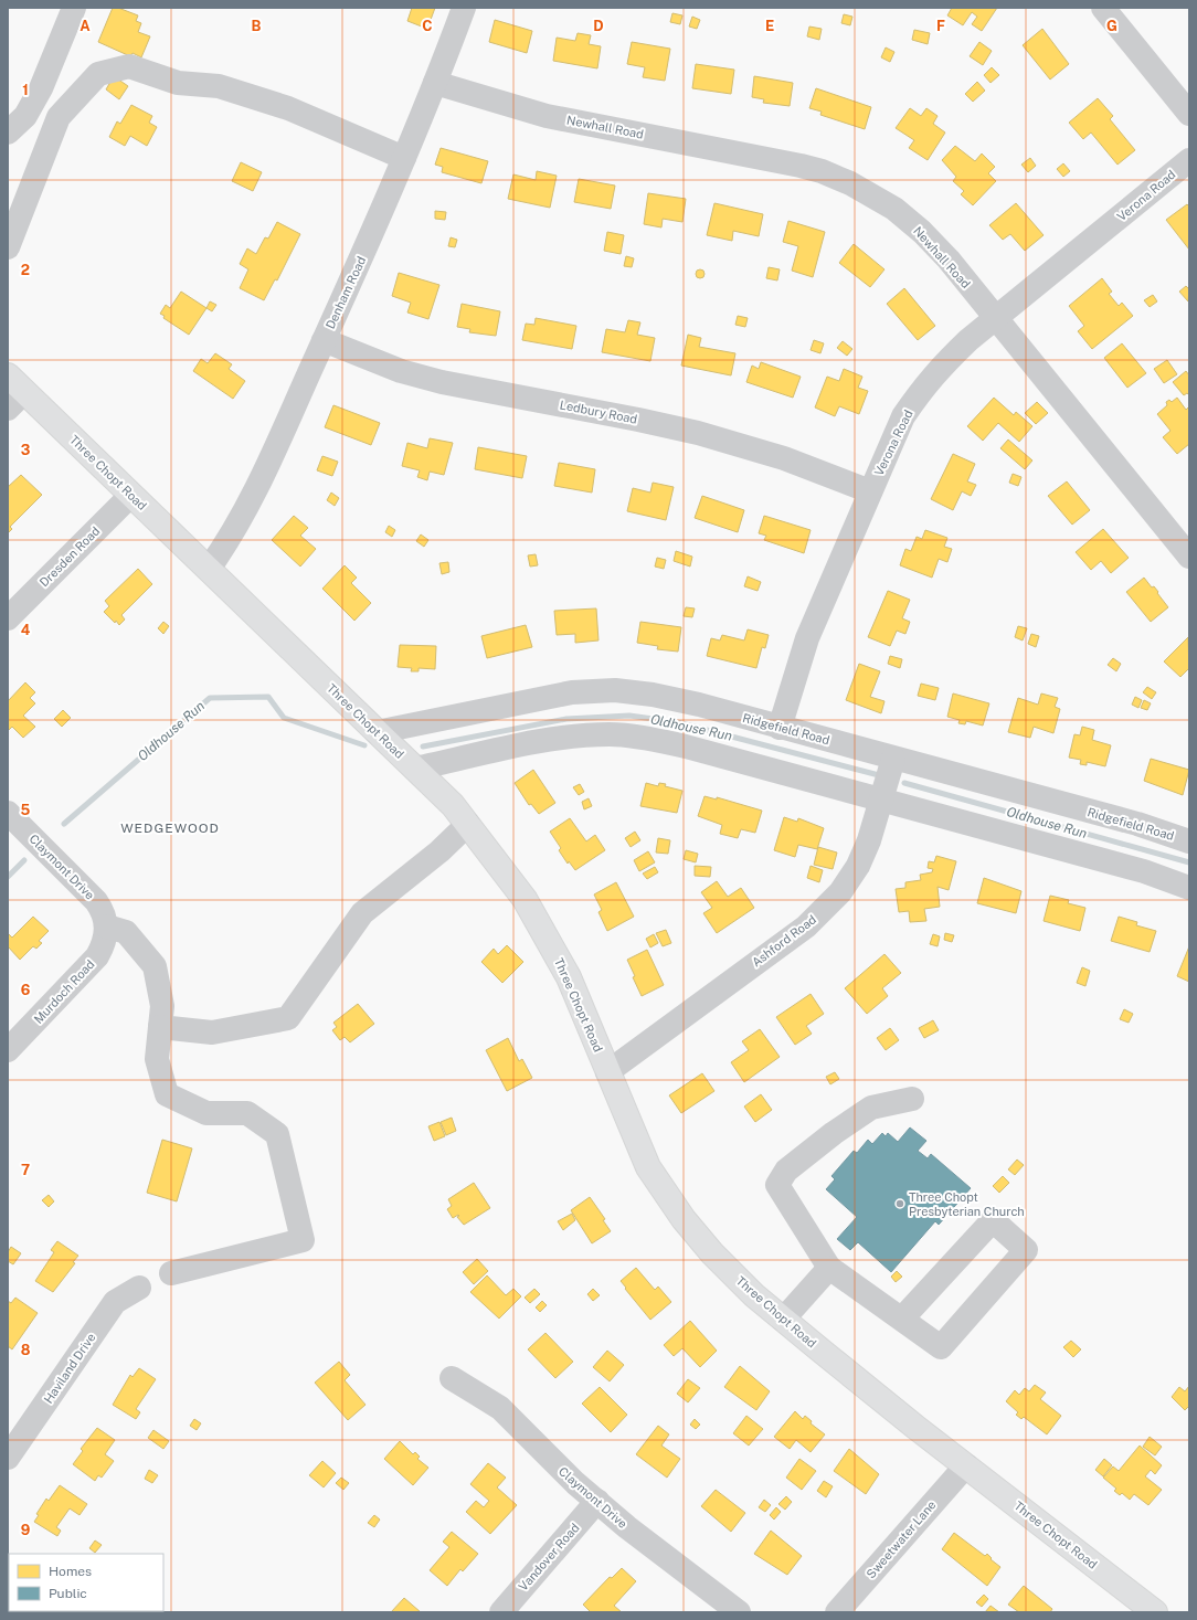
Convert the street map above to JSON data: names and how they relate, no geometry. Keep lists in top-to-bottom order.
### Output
{
  "streets": {
    "main road": ["Three Chopt Road"],
    "street": [
      "Newhall Road",
      "Verona Road",
      "Denham Road",
      "Ledbury Road",
      "Dresden Road",
      "Ridgefield Road",
      "Claymont Drive",
      "Ashford Road",
      "Murdoch Road",
      "Haviland Drive",
      "Sweetwater Lane",
      "Vandover Road"
    ]
  },
  "crossings": [
    ["Newhall Road", "Verona Road"],
    ["Newhall Road", "Denham Road"],
    ["Verona Road", "Ledbury Road"],
    ["Verona Road", "Ridgefield Road"],
    ["Denham Road", "Ledbury Road"],
    ["Denham Road", "Three Chopt Road"],
    ["Three Chopt Road", "Dresden Road"],
    ["Three Chopt Road", "Ridgefield Road"],
    ["Three Chopt Road", "Ashford Road"],
    ["Three Chopt Road", "Sweetwater Lane"],
    ["Ridgefield Road", "Ashford Road"],
    ["Claymont Drive", "Murdoch Road"],
    ["Claymont Drive", "Vandover Road"]
  ],
  "districts": ["WEDGEWOOD"],
  "water": ["Oldhouse Run"],
  "places": ["Three Chopt Presbyterian Church"],
  "legend": ["Homes", "Public"],
  "grid": {
    "columns": [
      "A",
      "B",
      "C",
      "D",
      "E",
      "F",
      "G"
    ],
    "rows": [
      "1",
      "2",
      "3",
      "4",
      "5",
      "6",
      "7",
      "8",
      "9"
    ]
  }
}
